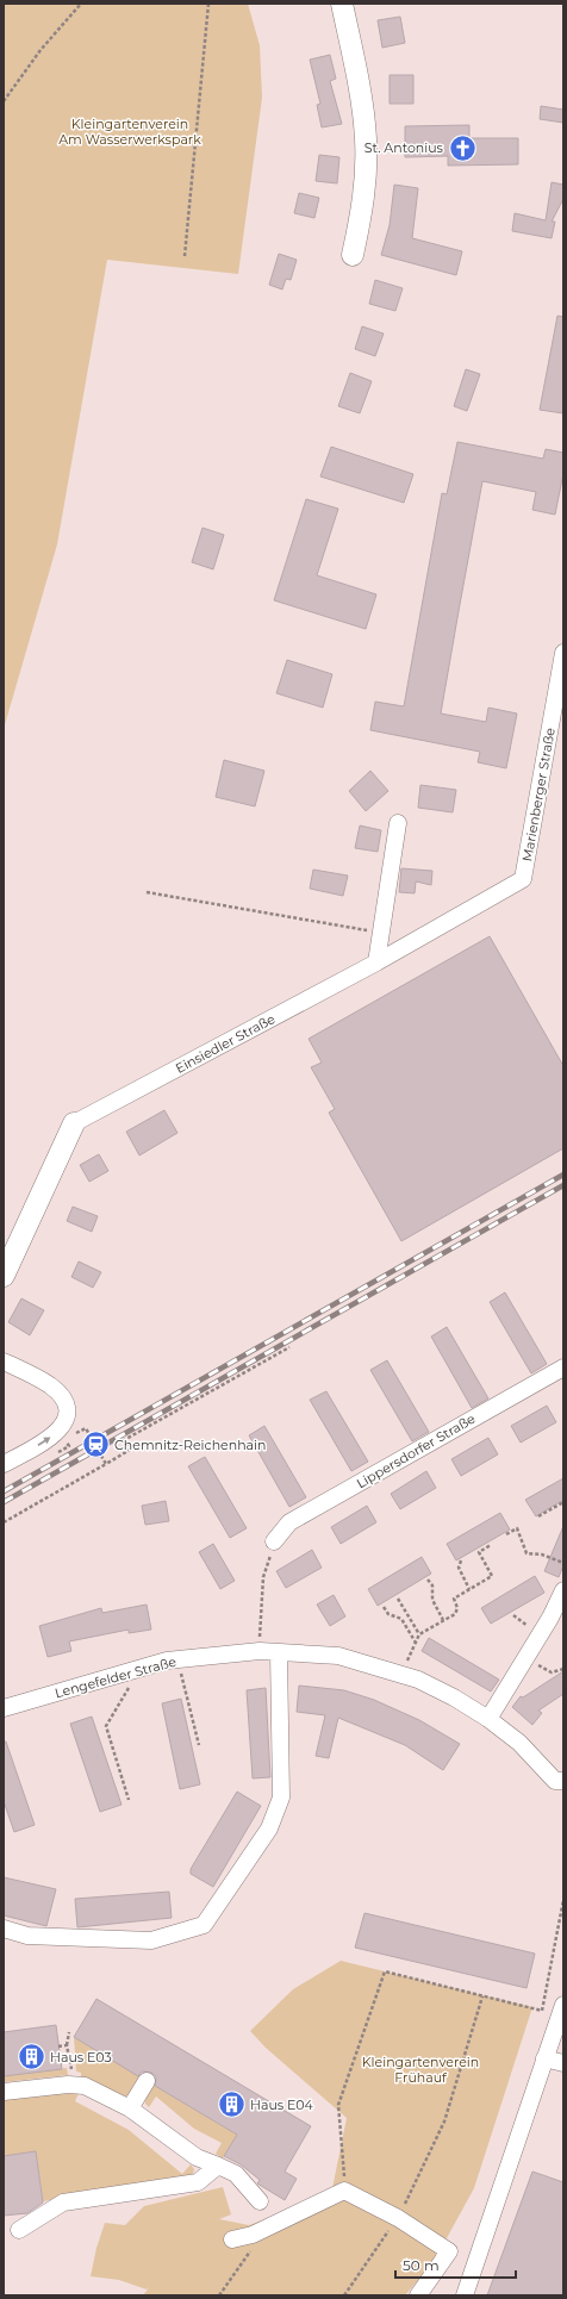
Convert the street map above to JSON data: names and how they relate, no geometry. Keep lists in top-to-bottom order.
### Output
{
  "streets": {
    "street": [
      "Marienberger Straße",
      "Einsiedler Straße",
      "Lippersdorfer Straße",
      "Lengefelder Straße"
    ]
  },
  "crossings": [
    ["Marienberger Straße", "Einsiedler Straße"]
  ],
  "parks": ["Kleingartenverein Am Wasserwerkspark", "Kleingartenverein Frühauf"],
  "places": {
    "church": ["St. Antonius"],
    "station": ["Chemnitz-Reichenhain"],
    "building": ["Haus E03", "Haus E04"]
  },
  "scale_bar": "50 m"
}
